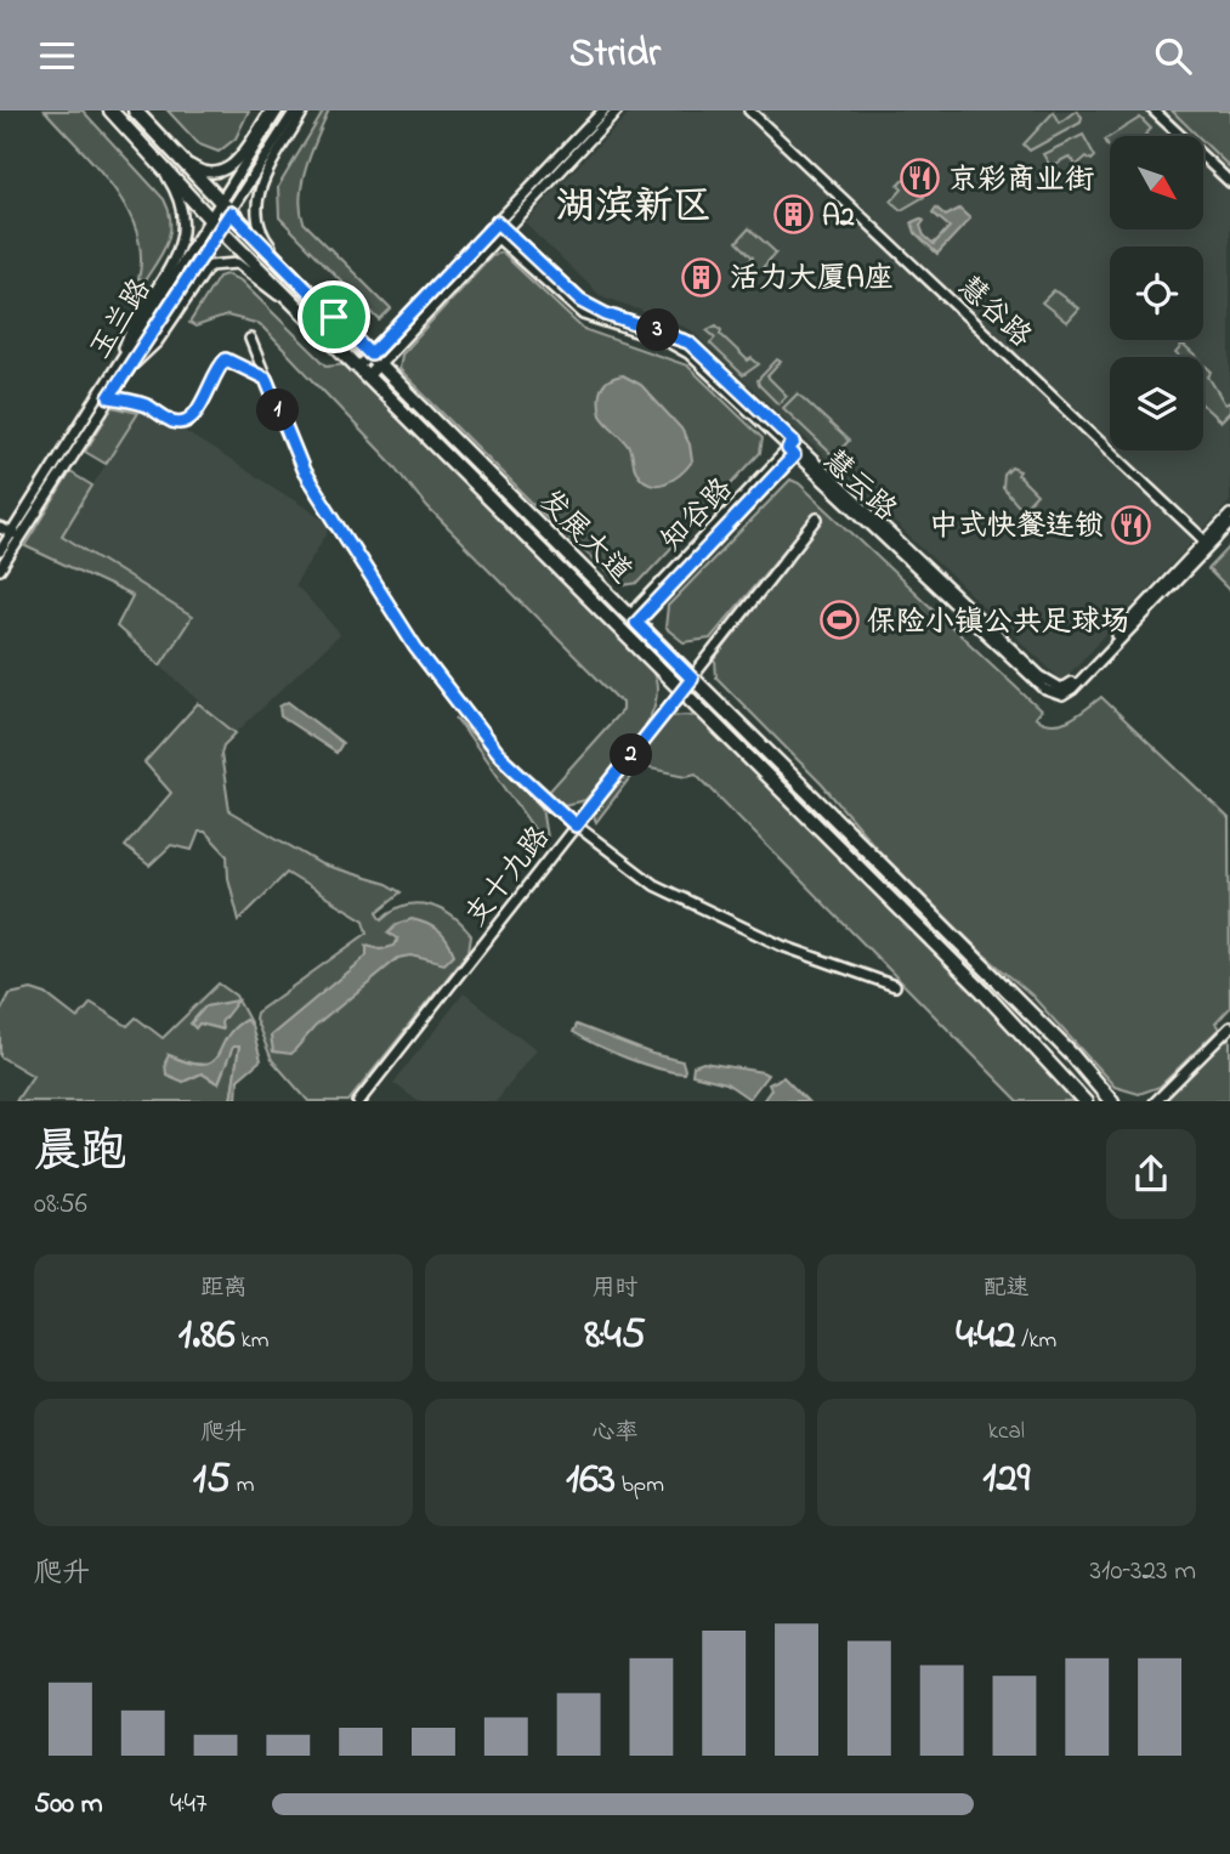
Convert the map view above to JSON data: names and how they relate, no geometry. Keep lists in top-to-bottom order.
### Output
{
  "streets": {
    "main road": ["发展大道"],
    "street": [
      "慧谷路",
      "玉兰路",
      "慧云路",
      "知谷路",
      "支十九路"
    ]
  },
  "crossings": [
    ["慧谷路", "慧云路"],
    ["玉兰路", "发展大道"],
    ["慧云路", "知谷路"],
    ["知谷路", "发展大道"],
    ["发展大道", "支十九路"]
  ],
  "districts": ["湖滨新区"],
  "places": {
    "restaurant": ["京彩商业街", "中式快餐连锁"],
    "building": ["A2", "活力大厦A座"],
    "sports": ["保险小镇公共足球场"]
  },
  "north": "bottom right",
  "page": {
    "header": "Stridr",
    "pins": ["3", "1", "2"],
    "heading": ["晨跑", "08:56"],
    "stats": [
      ["距离", "1.86 km"],
      ["用时", "8:45"],
      ["配速", "4:42 /km"],
      ["爬升", "15 m"],
      ["心率", "163 bpm"],
      ["kcal", "129"]
    ],
    "chart": ["爬升", "310–323 m"],
    "list": [
      {
        "name": "500 m",
        "note": "4:47"
      }
    ]
  }
}
